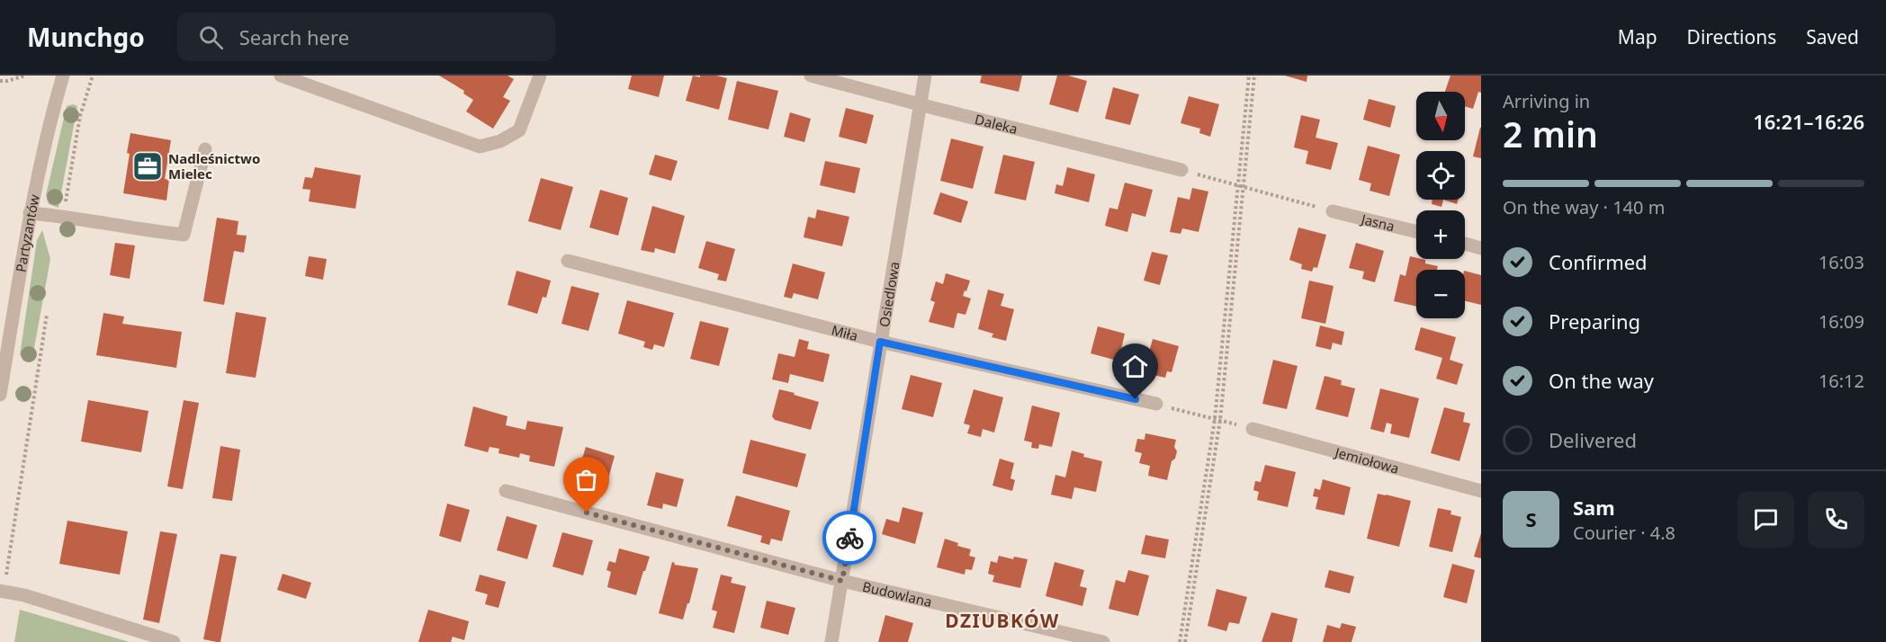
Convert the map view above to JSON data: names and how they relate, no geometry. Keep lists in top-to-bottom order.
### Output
{
  "streets": {
    "street": [
      "Daleka",
      "Jasna",
      "Partyzantów",
      "Osiedlowa",
      "Miła",
      "Jemiołowa",
      "Budowlana"
    ]
  },
  "crossings": [
    ["Daleka", "Osiedlowa"],
    ["Osiedlowa", "Miła"],
    ["Osiedlowa", "Budowlana"]
  ],
  "districts": ["DZIUBKÓW"],
  "places": {
    "office": ["Nadleśnictwo Mielec"]
  },
  "north": "bottom",
  "page": {
    "header": "Munchgo",
    "search": "Search here",
    "nav": ["Map", "Directions", "Saved"],
    "heading": ["2 min", "Arriving in", "16:21–16:26"],
    "panel": ["Sam", "Courier · 4.8"],
    "map_buttons": ["+", "−"],
    "bar": "On the way · 140 m",
    "list": [
      ["Confirmed", "16:03"],
      ["Preparing", "16:09"],
      ["On the way", "16:12"],
      "Delivered"
    ],
    "round": "S"
  }
}
